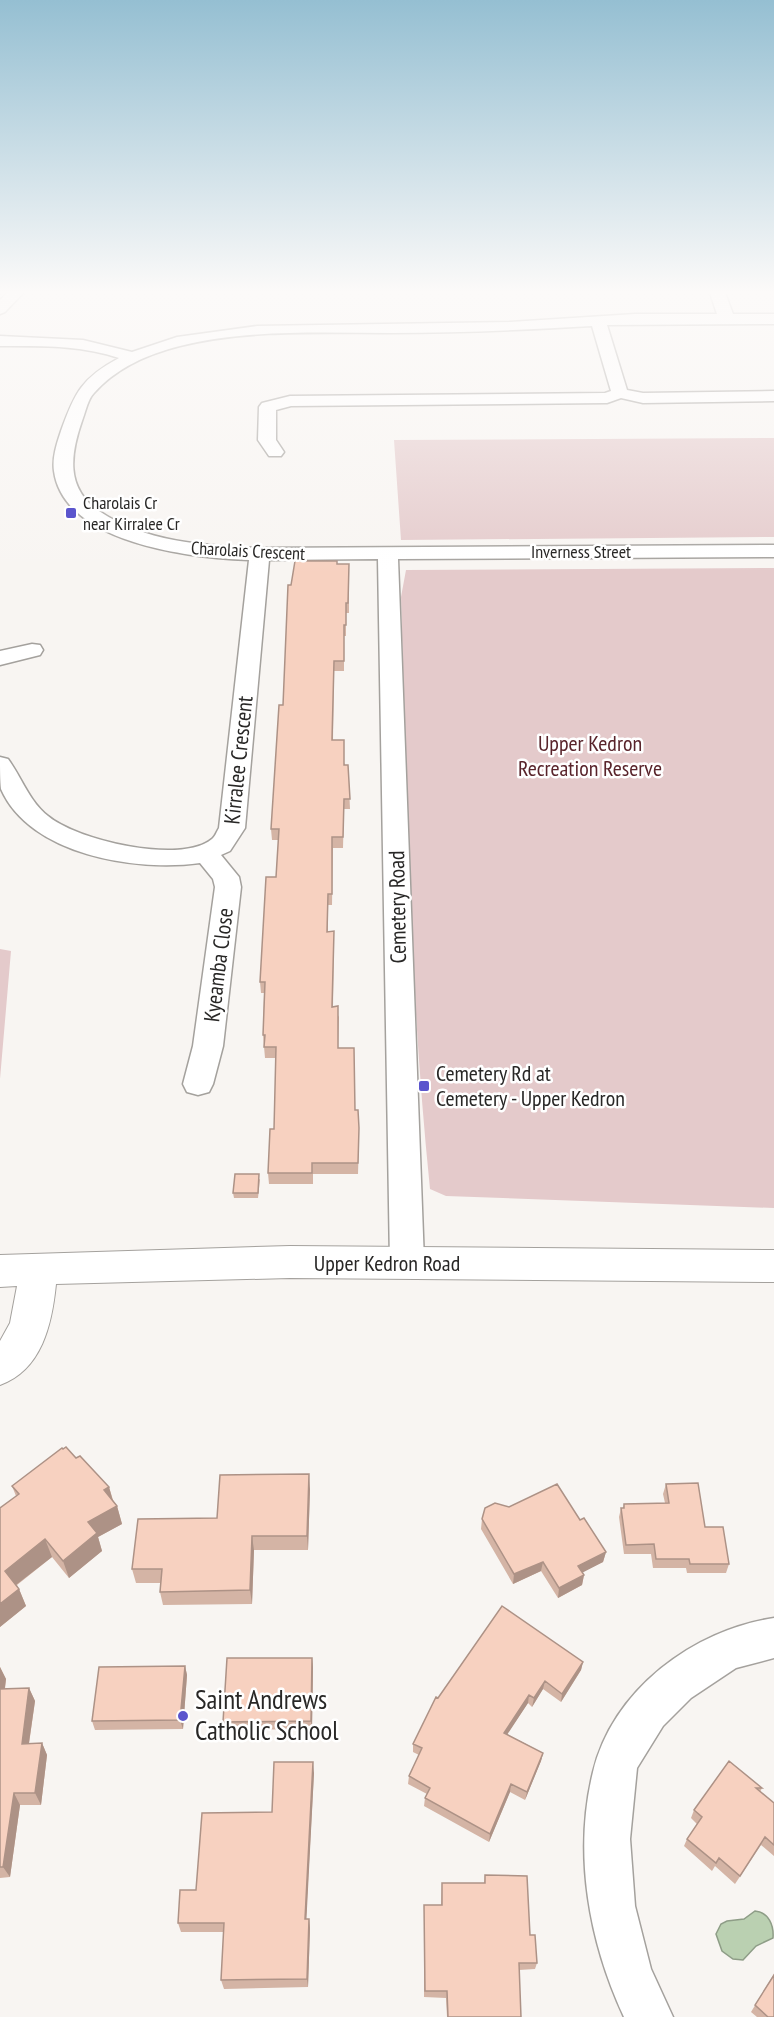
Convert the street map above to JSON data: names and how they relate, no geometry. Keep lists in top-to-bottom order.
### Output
{
  "streets": {
    "main road": ["Upper Kedron Road"],
    "street": [
      "Charolais Crescent",
      "Inverness Street",
      "Kirralee Crescent",
      "Cemetery Road",
      "Kyeamba Close"
    ]
  },
  "crossings": [
    ["Charolais Crescent", "Inverness Street"],
    ["Charolais Crescent", "Kirralee Crescent"],
    ["Charolais Crescent", "Cemetery Road"],
    ["Inverness Street", "Cemetery Road"],
    ["Kirralee Crescent", "Kyeamba Close"],
    ["Cemetery Road", "Upper Kedron Road"]
  ],
  "parks": ["Upper Kedron Recreation Reserve"],
  "places": {
    "transit": ["Charolais Cr near Kirralee Cr", "Cemetery Rd at Cemetery - Upper Kedron"],
    "other": ["Saint Andrews Catholic School"]
  }
}
